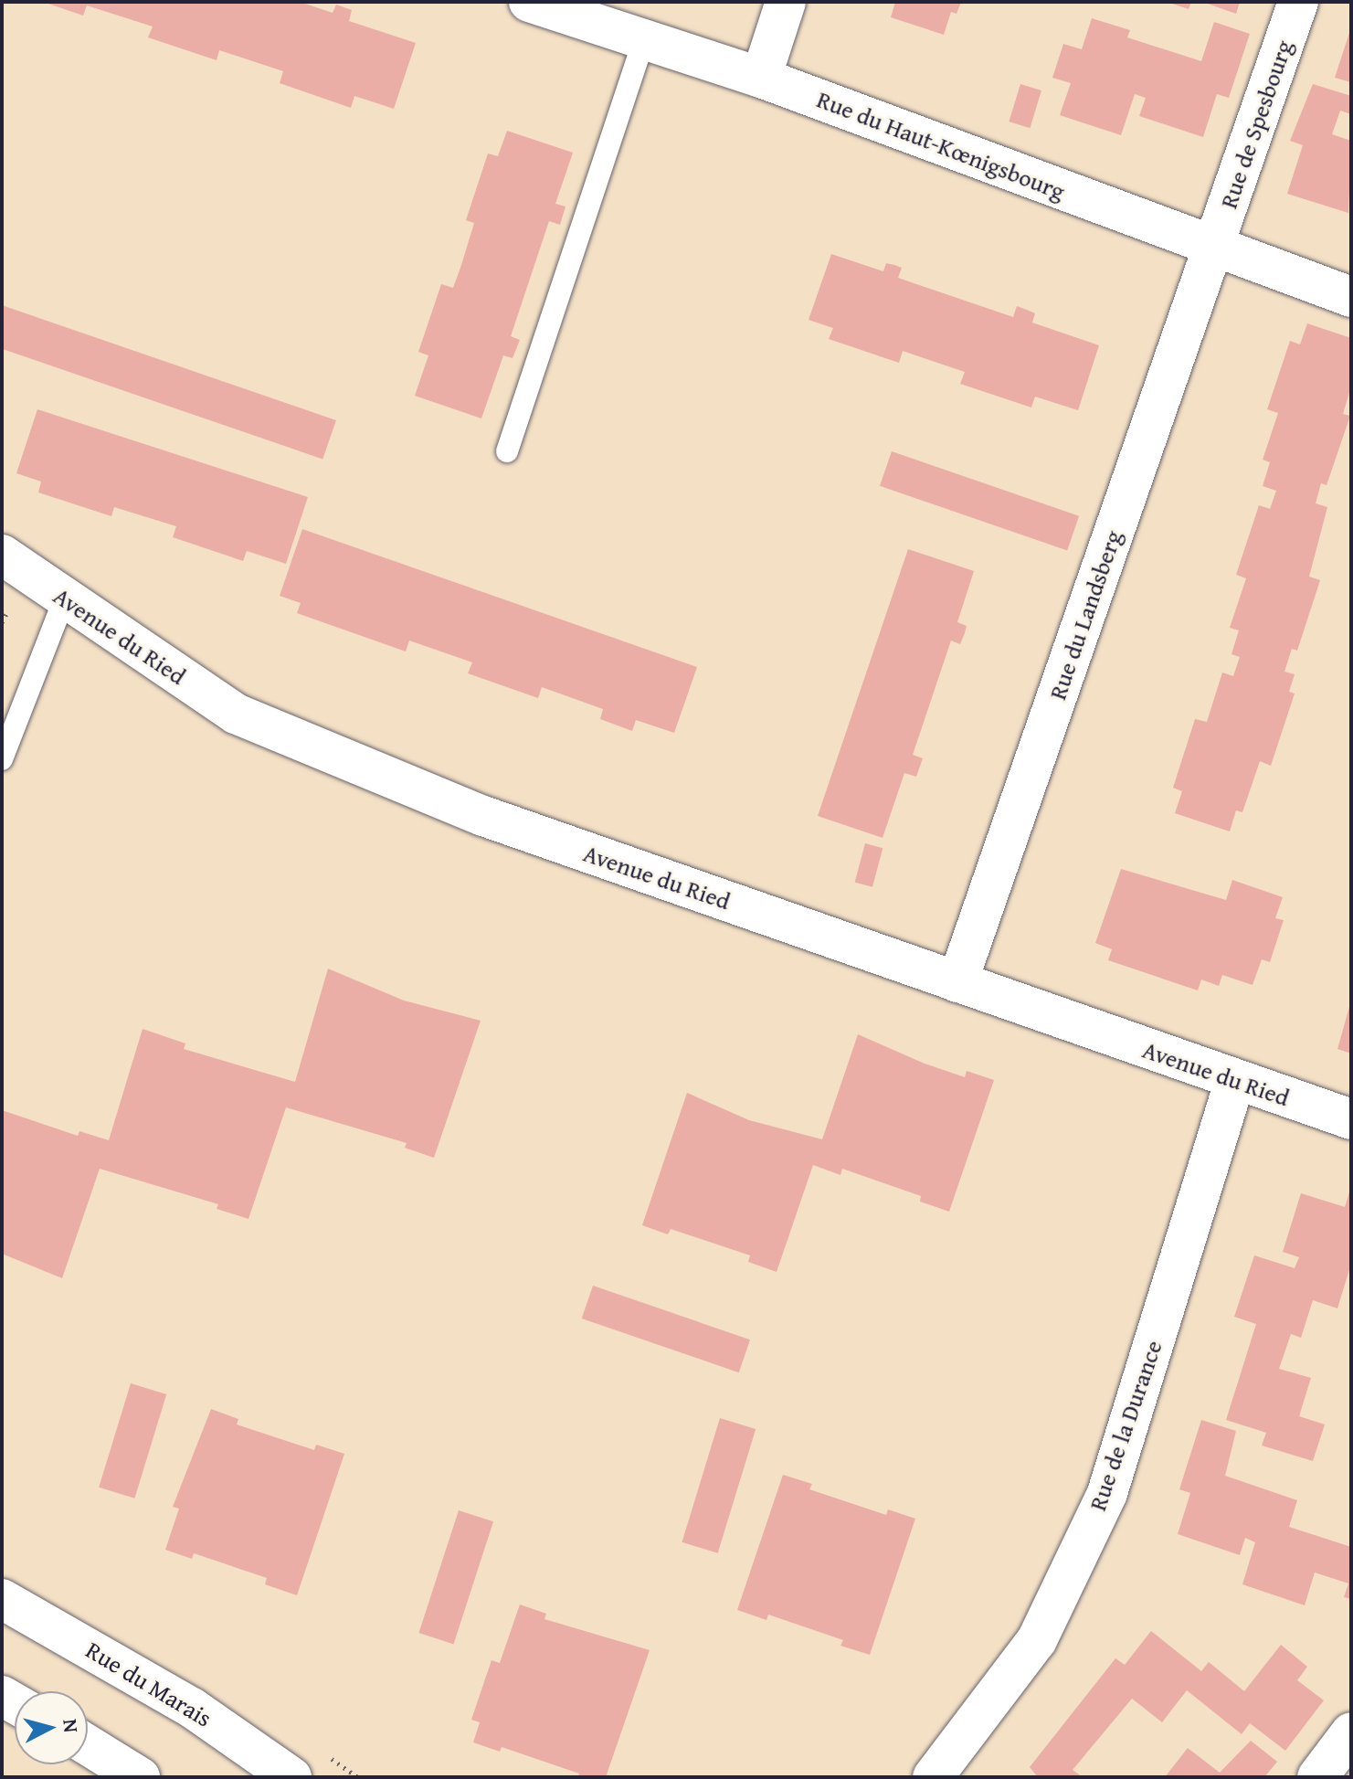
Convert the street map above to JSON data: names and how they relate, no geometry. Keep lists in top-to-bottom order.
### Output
{
  "streets": {
    "street": [
      "Rue de Spesbourg",
      "Rue du Haut-Kœnigsbourg",
      "Rue du Landsberg",
      "Avenue du Ried",
      "Rue de la Durance",
      "Rue du Marais"
    ]
  },
  "crossings": [
    ["Rue de Spesbourg", "Rue du Haut-Kœnigsbourg"],
    ["Rue de Spesbourg", "Rue du Landsberg"],
    ["Rue du Haut-Kœnigsbourg", "Rue du Landsberg"],
    ["Rue du Landsberg", "Avenue du Ried"],
    ["Avenue du Ried", "Rue de la Durance"]
  ],
  "north": "right"
}
